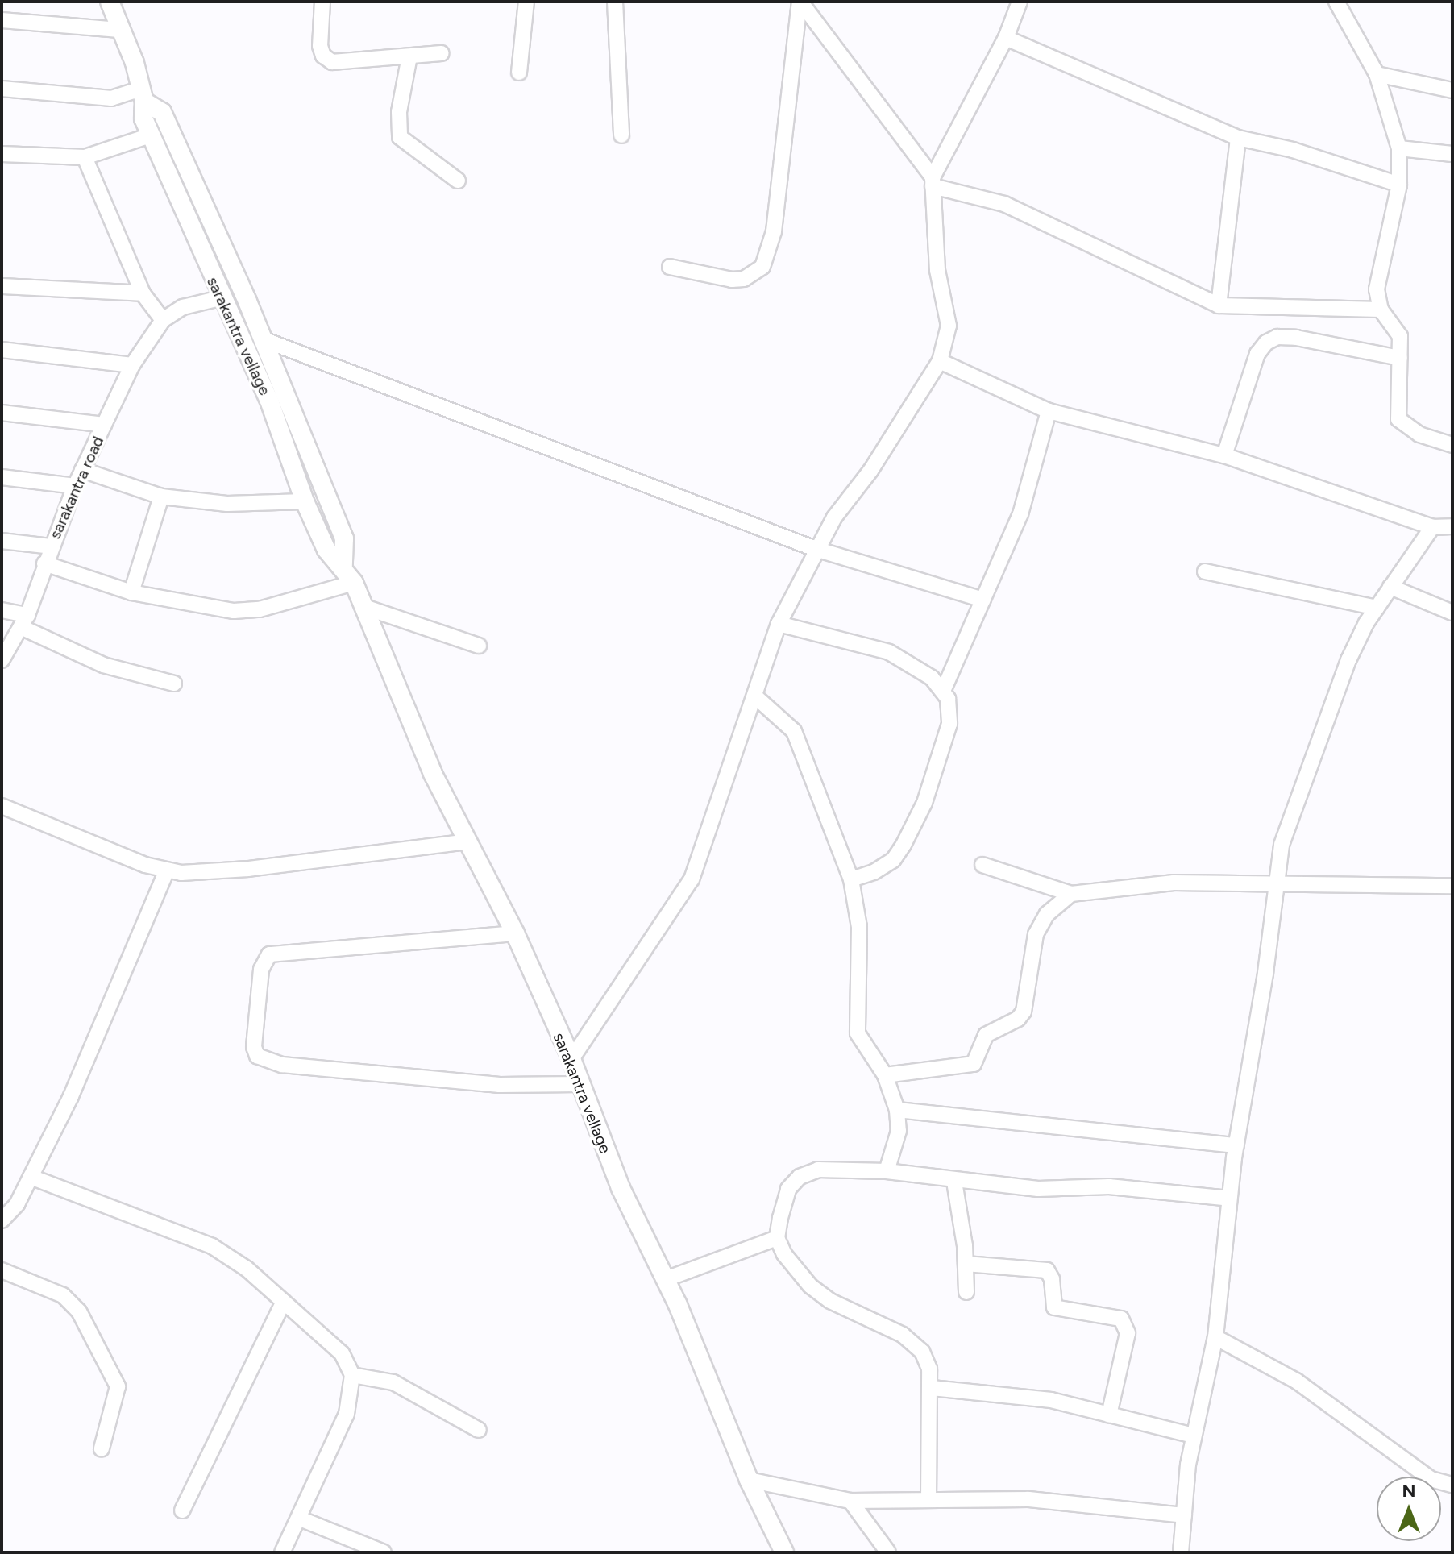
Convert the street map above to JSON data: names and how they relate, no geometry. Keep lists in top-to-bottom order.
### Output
{
  "streets": {
    "street": ["sarakantra vellage", "sarakantra road"]
  },
  "crossings": [
    ["sarakantra vellage", "sarakantra road"]
  ],
  "north": "top"
}
